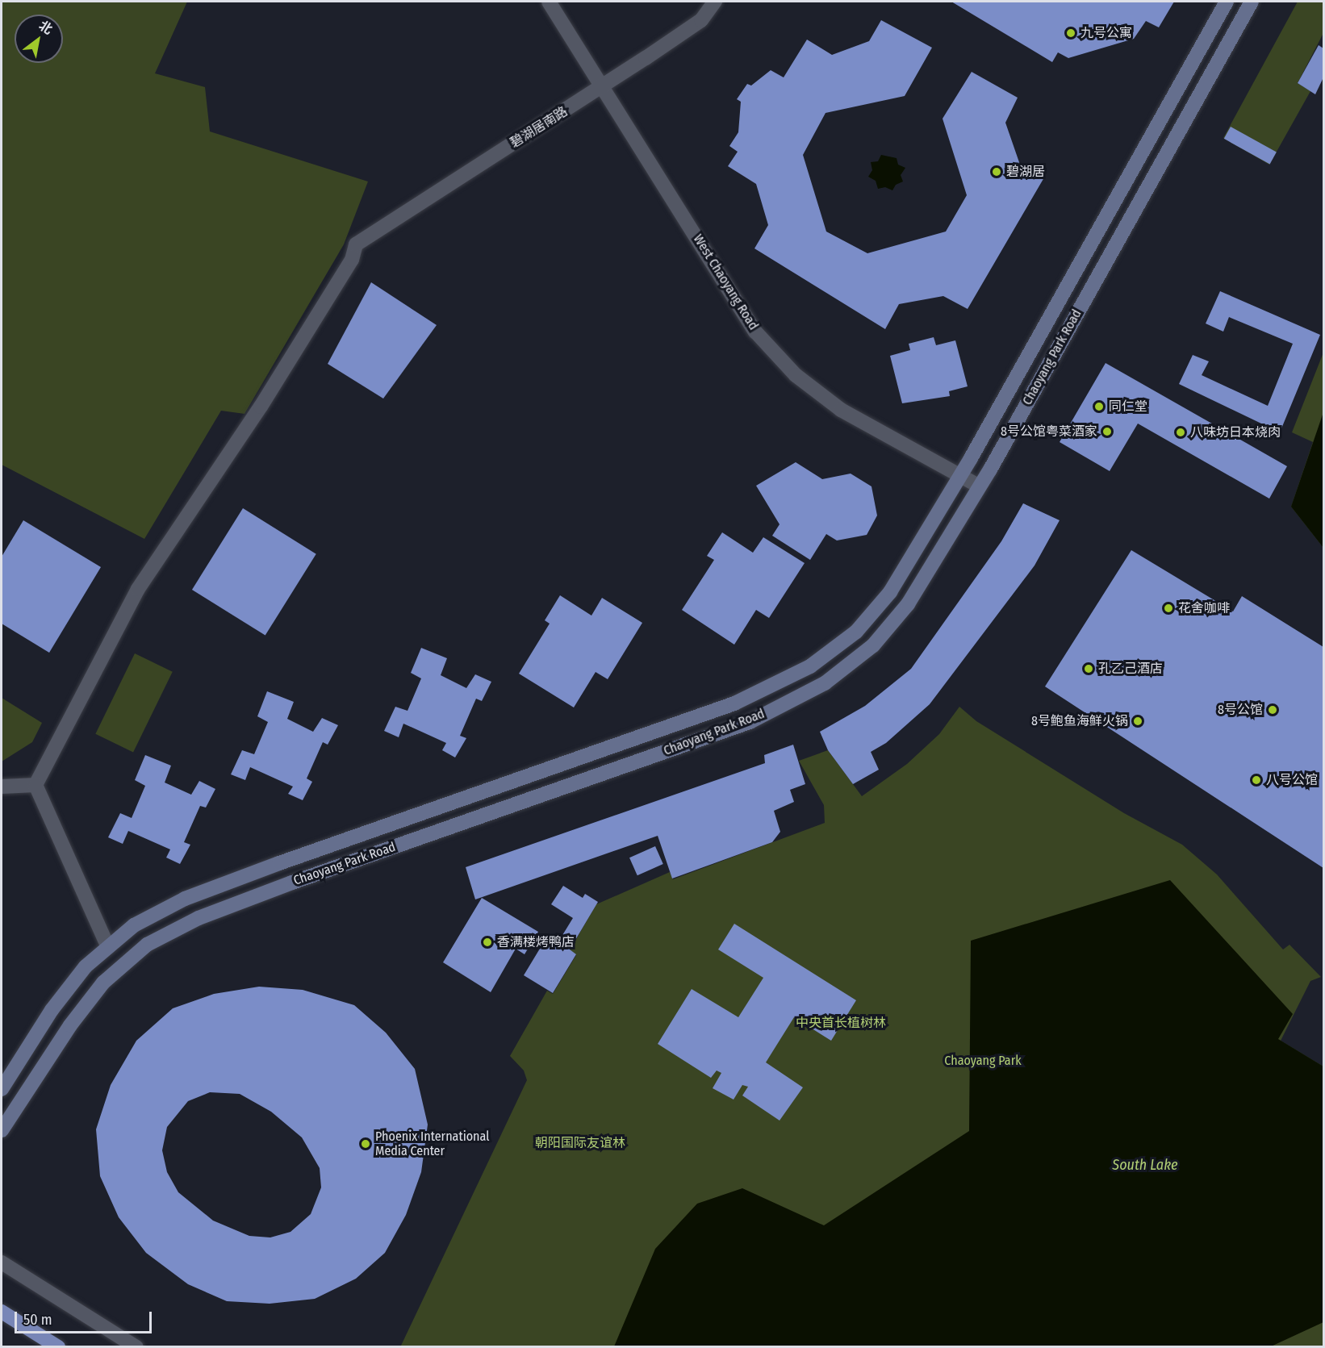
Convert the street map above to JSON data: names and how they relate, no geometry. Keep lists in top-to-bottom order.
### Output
{
  "streets": {
    "main road": ["Chaoyang Park Road"],
    "street": ["碧湖居南路", "West Chaoyang Road"]
  },
  "crossings": [
    ["碧湖居南路", "West Chaoyang Road"],
    ["West Chaoyang Road", "Chaoyang Park Road"]
  ],
  "water": ["South Lake"],
  "parks": ["中央首长植树林", "Chaoyang Park", "朝阳国际友谊林"],
  "places": [
    "九号公寓",
    "碧湖居",
    "同仁堂",
    "8号公馆粤菜酒家",
    "八味坊日本烧肉",
    "花舍咖啡",
    "孔乙己酒店",
    "8号公馆",
    "8号鲍鱼海鲜火锅",
    "八号公馆",
    "香满楼烤鸭店",
    "Phoenix International Media Center"
  ],
  "scale_bar": "50 m",
  "north": "top right"
}
